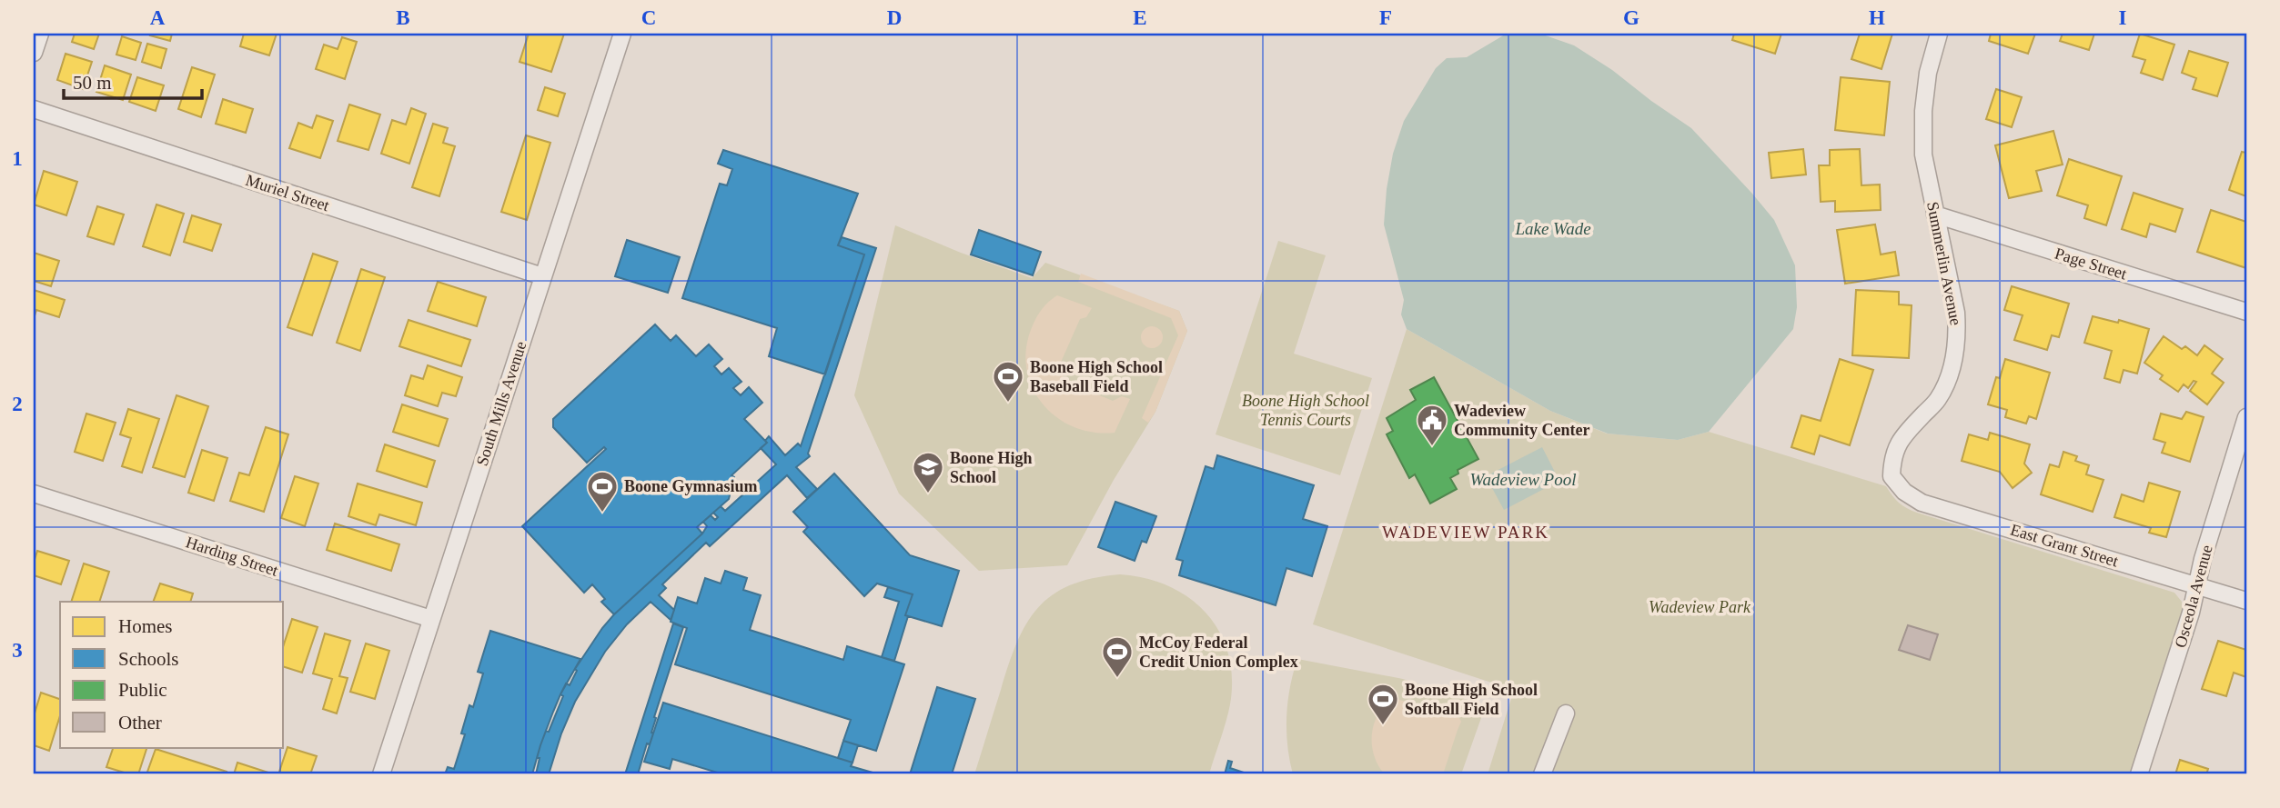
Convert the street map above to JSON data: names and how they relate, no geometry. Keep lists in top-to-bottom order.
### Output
{
  "streets": {
    "street": [
      "Muriel Street",
      "Summerlin Avenue",
      "Page Street",
      "South Mills Avenue",
      "East Grant Street",
      "Harding Street",
      "Osceola Avenue"
    ]
  },
  "crossings": [
    ["Muriel Street", "South Mills Avenue"],
    ["Summerlin Avenue", "Page Street"],
    ["Summerlin Avenue", "East Grant Street"],
    ["South Mills Avenue", "Harding Street"],
    ["East Grant Street", "Osceola Avenue"]
  ],
  "districts": ["WADEVIEW PARK"],
  "water": ["Lake Wade", "Wadeview Pool"],
  "parks": ["Boone High School Tennis Courts", "Wadeview Park"],
  "places": {
    "sports": [
      "Boone High School Baseball Field",
      "Boone Gymnasium",
      "McCoy Federal Credit Union Complex",
      "Boone High School Softball Field"
    ],
    "public building": ["Wadeview Community Center"],
    "school or university": ["Boone High School"]
  },
  "legend": [
    "Homes",
    "Schools",
    "Public",
    "Other"
  ],
  "scale_bar": "50 m",
  "grid": {
    "columns": [
      "A",
      "B",
      "C",
      "D",
      "E",
      "F",
      "G",
      "H",
      "I"
    ],
    "rows": ["1", "2", "3"]
  }
}
